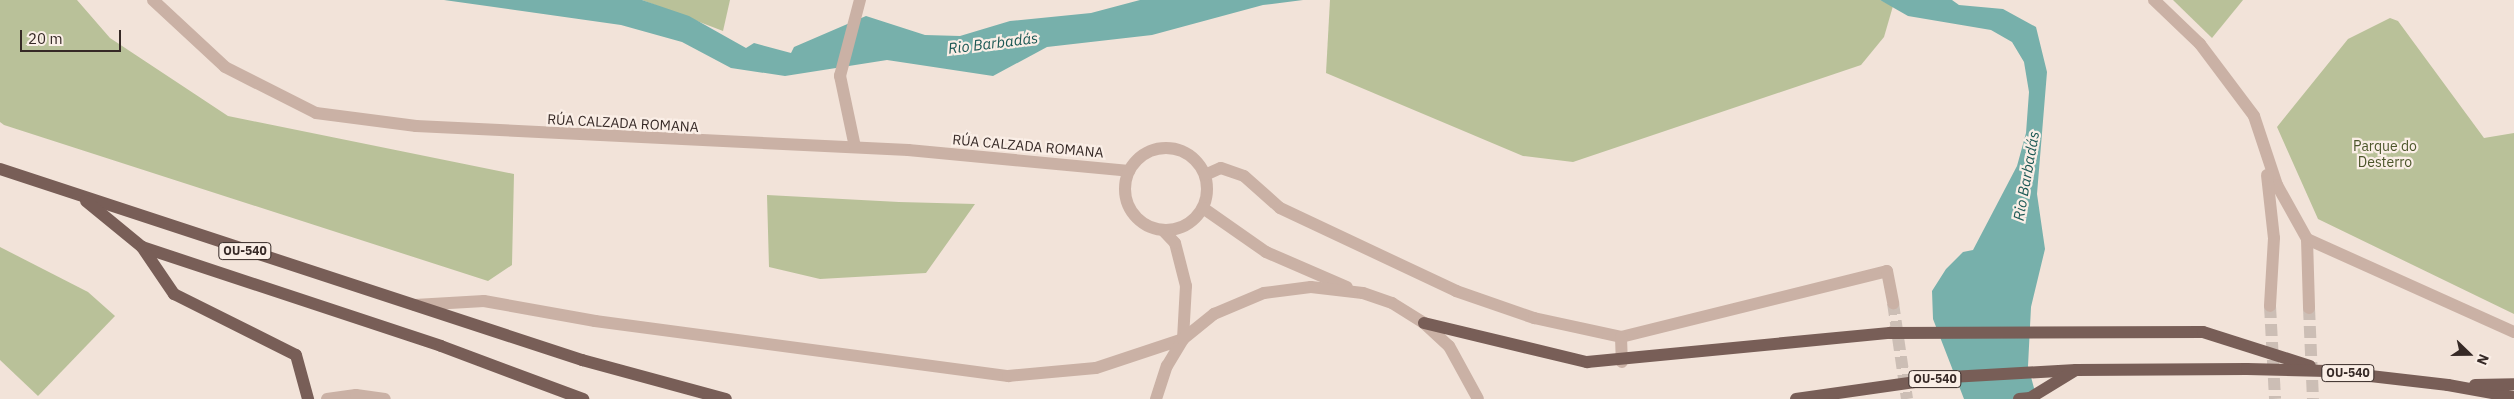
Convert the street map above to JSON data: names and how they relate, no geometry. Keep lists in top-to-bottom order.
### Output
{
  "streets": {
    "main road": ["OU-540"],
    "street": ["RÚA CALZADA ROMANA"]
  },
  "water": ["Rio Barbadás"],
  "parks": ["Parque do Desterro"],
  "scale_bar": "20 m",
  "north": "right"
}
